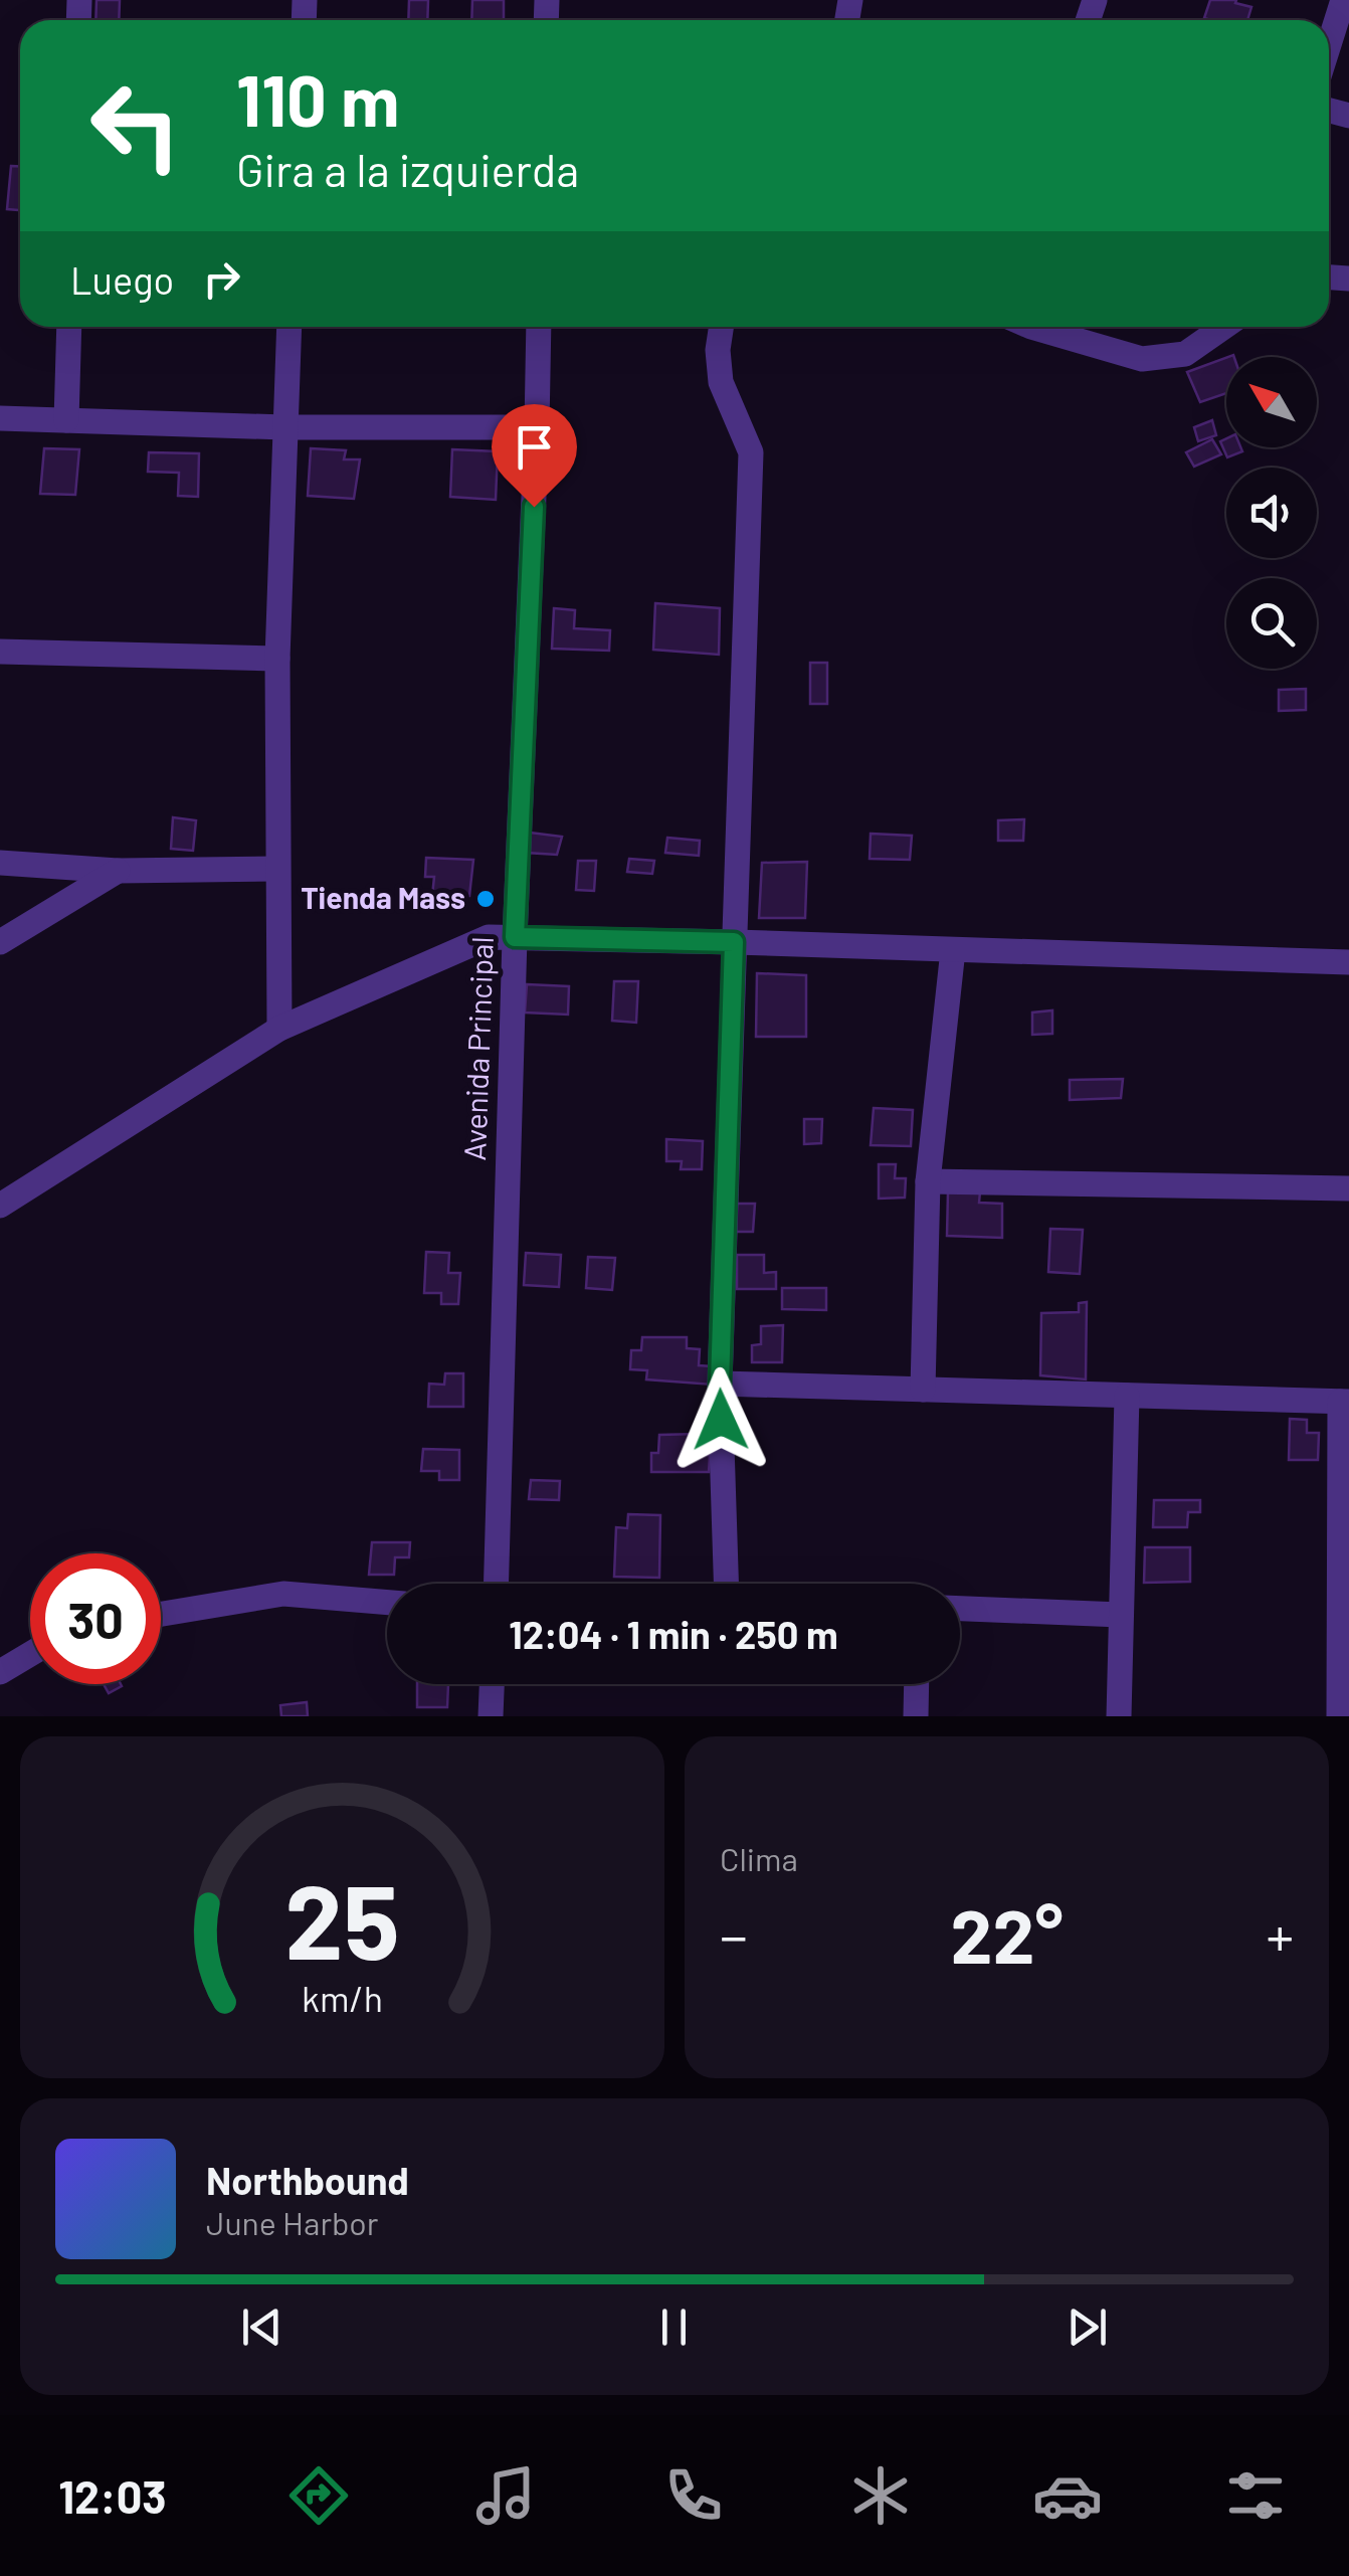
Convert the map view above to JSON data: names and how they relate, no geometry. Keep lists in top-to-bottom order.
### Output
{
  "streets": {
    "street": ["Avenida Principal"]
  },
  "places": ["Tienda Mass"],
  "north": "top left",
  "page": {
    "turn": ["110 m", "Gira a la izquierda"],
    "then": "Luego",
    "limit": "30",
    "trip": "12:04 · 1 min · 250 m",
    "tile": "Clima",
    "heat": ["−", "22°", "+"],
    "song": ["Northbound", "June Harbor"],
    "tabs": "12:03",
    "gauge": ["25", "km/h"]
  }
}
